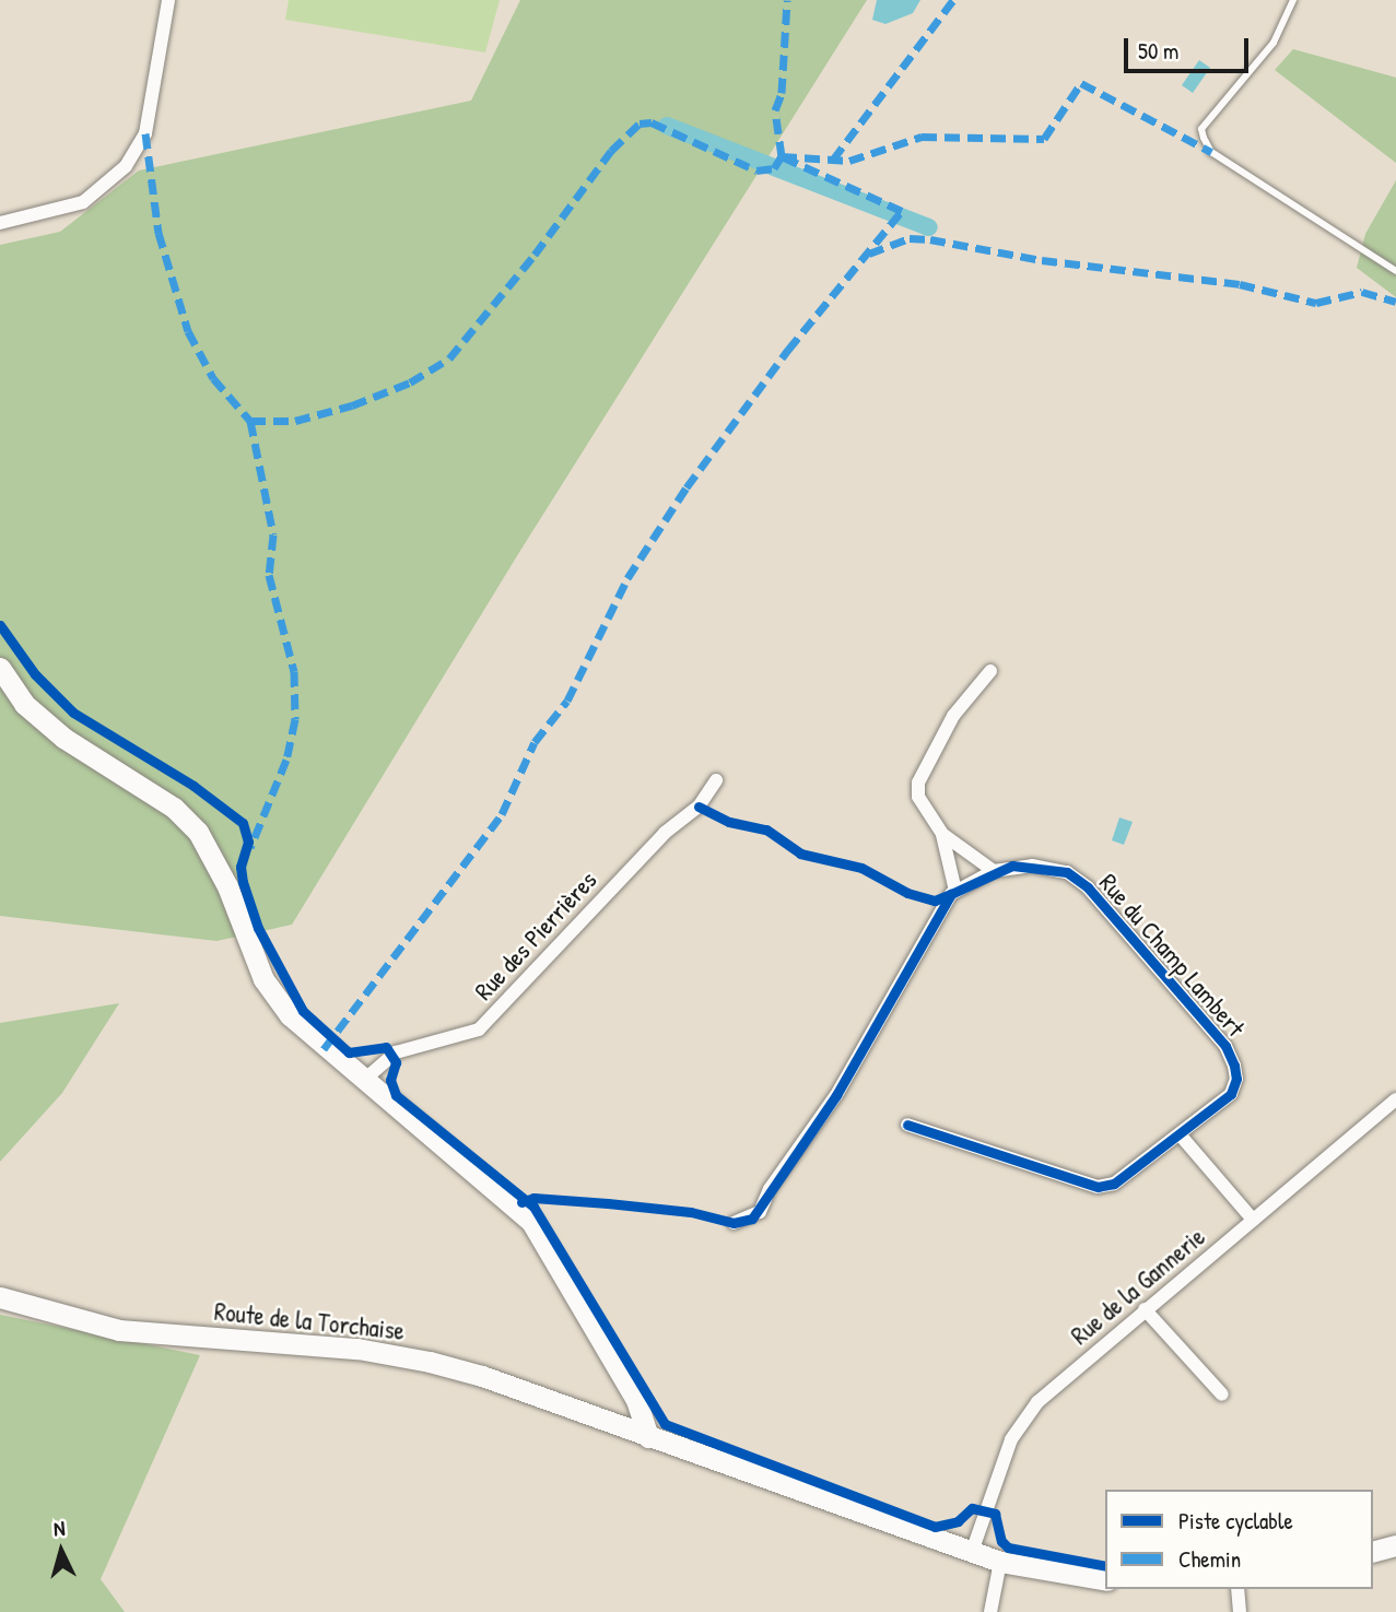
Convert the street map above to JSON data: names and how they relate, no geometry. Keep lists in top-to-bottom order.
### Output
{
  "streets": {
    "main road": ["Route de la Torchaise"],
    "street": ["Rue des Pierrières", "Rue du Champ Lambert", "Rue de la Gannerie"]
  },
  "crossings": [
    ["Rue de la Gannerie", "Route de la Torchaise"]
  ],
  "legend": ["Piste cyclable", "Chemin"],
  "scale_bar": "50 m",
  "north": "top"
}
